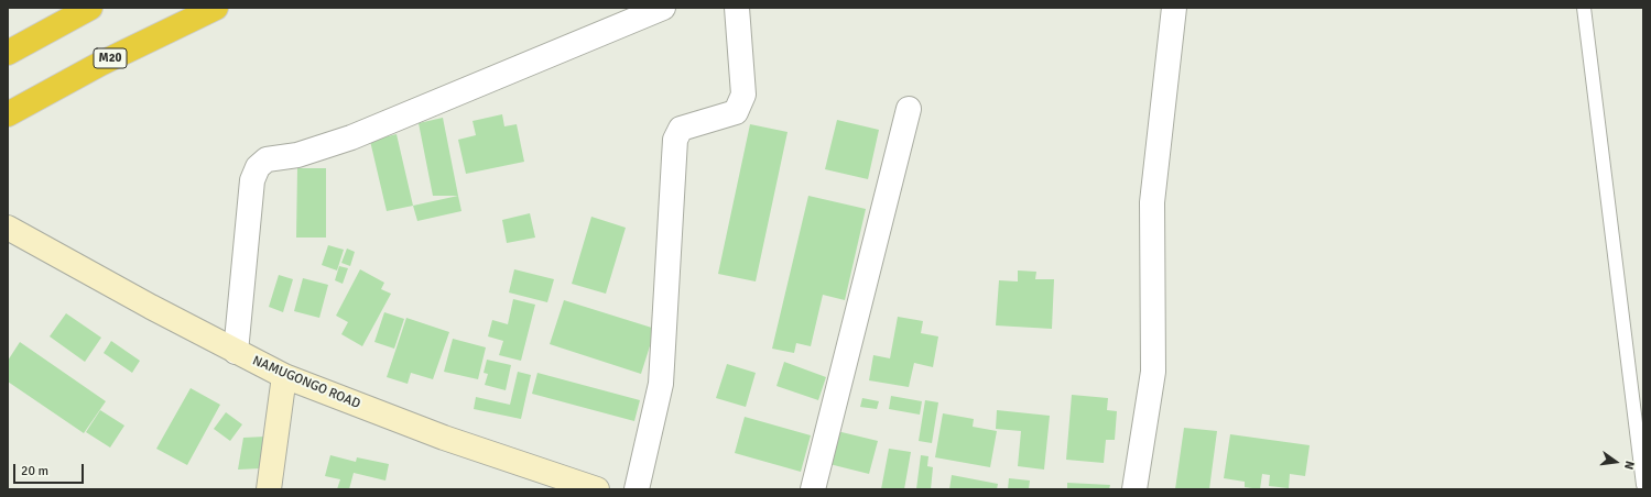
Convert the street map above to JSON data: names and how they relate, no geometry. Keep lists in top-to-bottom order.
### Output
{
  "streets": {
    "highway": ["M20"],
    "main road": ["NAMUGONGO ROAD"]
  },
  "scale_bar": "20 m",
  "north": "right"
}
